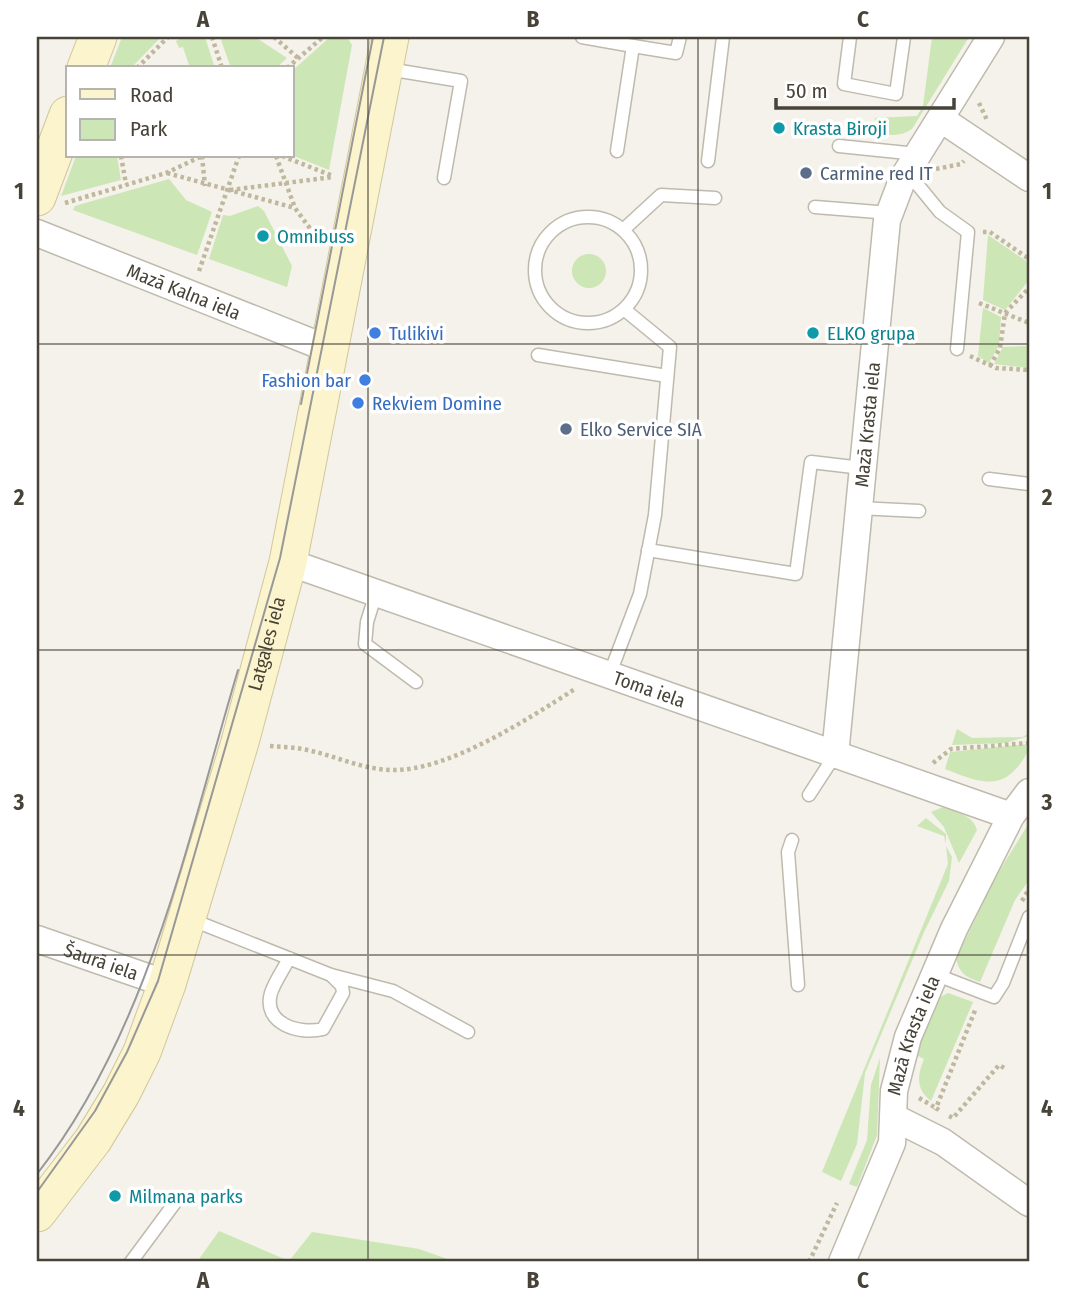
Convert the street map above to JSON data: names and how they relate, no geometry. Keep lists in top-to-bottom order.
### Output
{
  "streets": {
    "street": [
      "Mazā Kalna iela",
      "Mazā Krasta iela",
      "Latgales iela",
      "Toma iela",
      "Šaurā iela"
    ]
  },
  "crossings": [
    ["Mazā Kalna iela", "Latgales iela"],
    ["Mazā Krasta iela", "Toma iela"],
    ["Latgales iela", "Toma iela"],
    ["Latgales iela", "Šaurā iela"]
  ],
  "places": [
    "Krasta Biroji",
    "Carmine red IT",
    "Omnibuss",
    "Tulikivi",
    "ELKO grupa",
    "Fashion bar",
    "Rekviem Domine",
    "Elko Service SIA",
    "Milmana parks"
  ],
  "legend": ["Road", "Park"],
  "scale_bar": "50 m",
  "grid": {
    "columns": ["A", "B", "C"],
    "rows": [
      "1",
      "2",
      "3",
      "4"
    ]
  }
}
